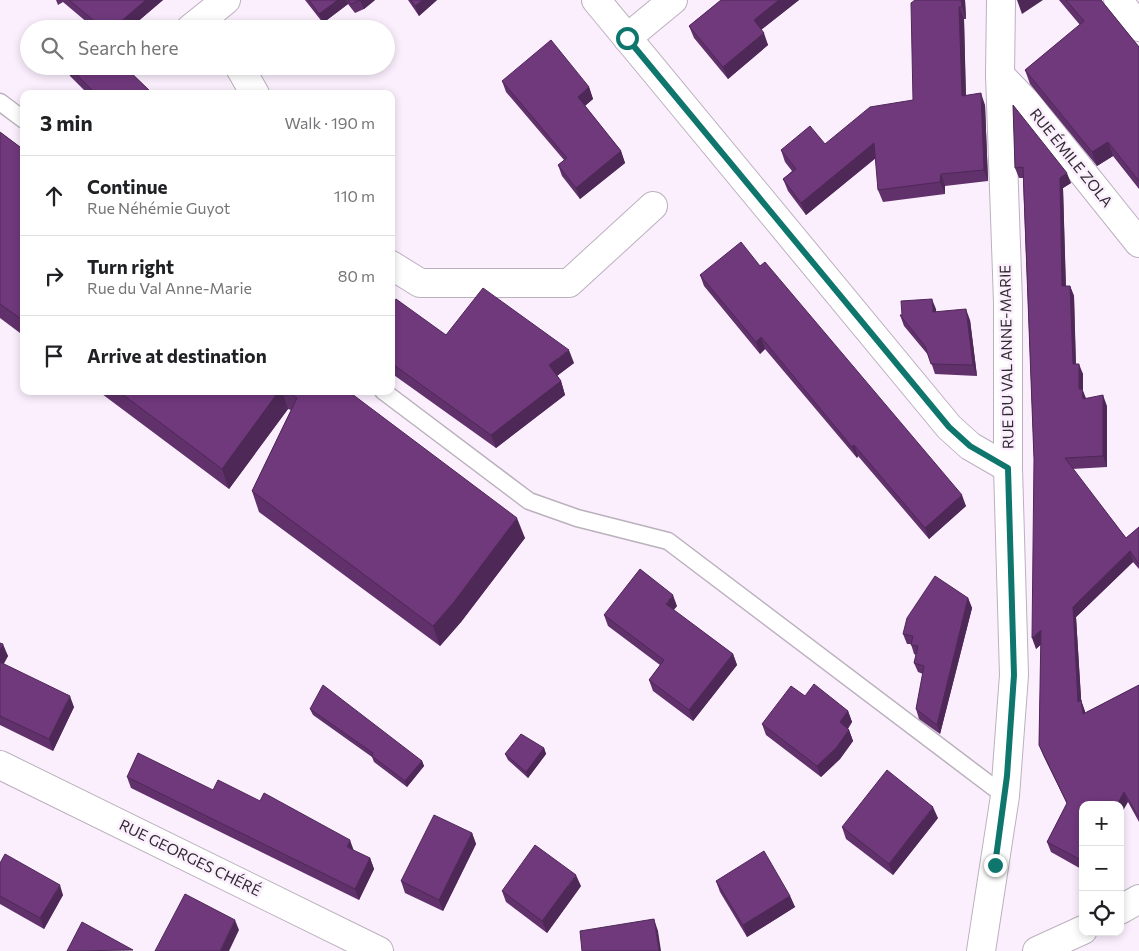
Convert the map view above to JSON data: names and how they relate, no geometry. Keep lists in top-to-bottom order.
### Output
{
  "streets": {
    "street": ["RUE ÉMILE ZOLA", "RUE DU VAL ANNE-MARIE", "RUE GEORGES CHÉRÉ"]
  },
  "crossings": [
    ["RUE ÉMILE ZOLA", "RUE DU VAL ANNE-MARIE"]
  ],
  "page": {
    "search": "Search here",
    "heading": ["3 min", "Walk · 190 m"],
    "list": [
      ["Continue", "Rue Néhémie Guyot", "110 m"],
      ["Turn right", "Rue du Val Anne-Marie", "80 m"],
      "Arrive at destination"
    ],
    "map_buttons": ["+", "−"]
  }
}
